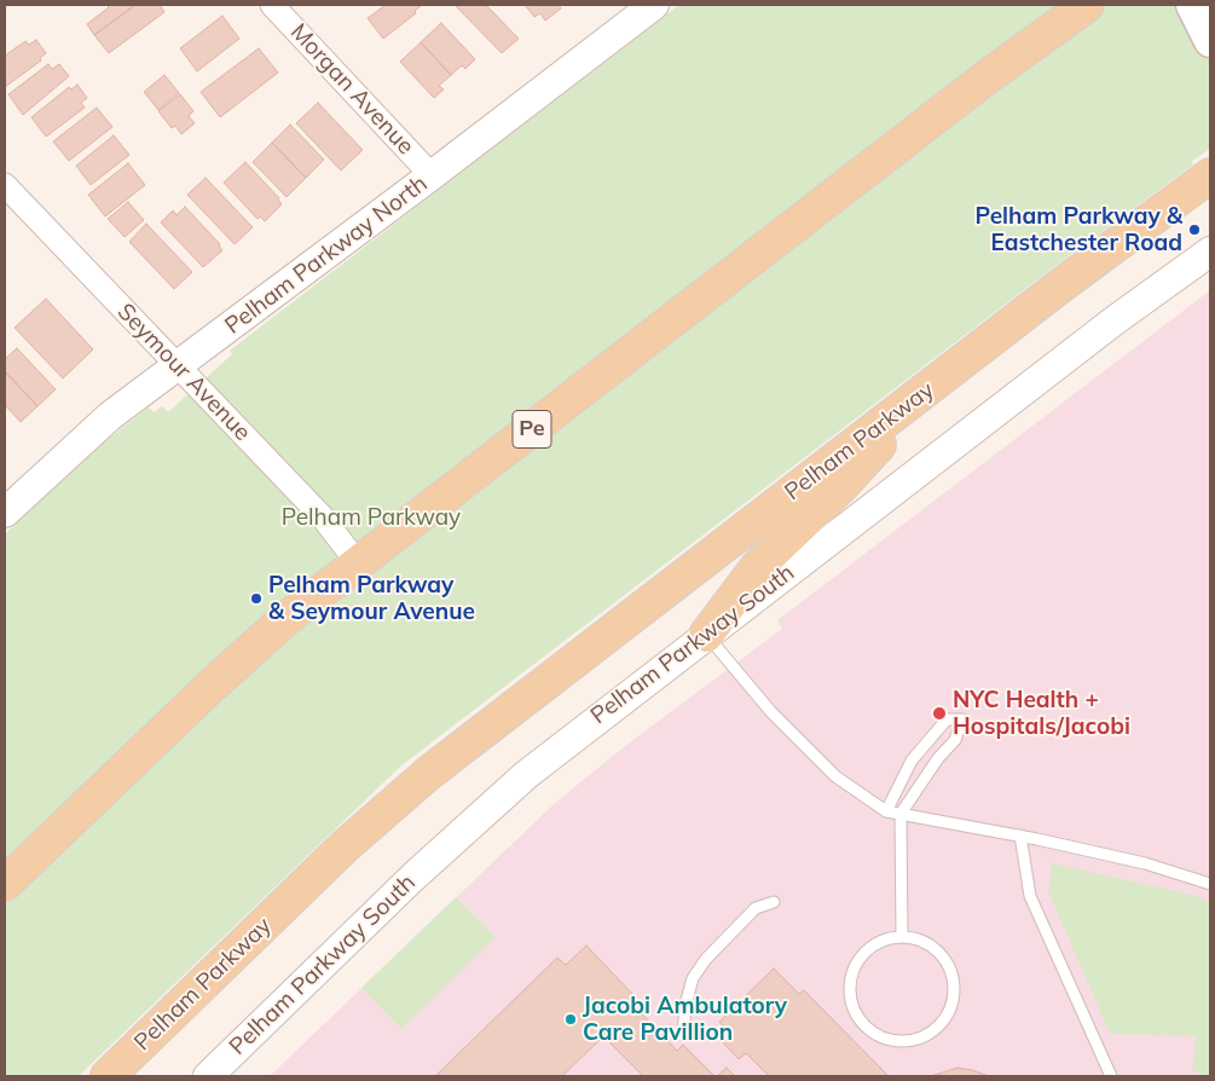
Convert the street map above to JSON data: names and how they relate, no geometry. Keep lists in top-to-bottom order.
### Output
{
  "streets": {
    "main road": ["Pe", "Pelham Parkway"],
    "street": [
      "Morgan Avenue",
      "Pelham Parkway North",
      "Seymour Avenue",
      "Pelham Parkway South"
    ]
  },
  "crossings": [
    ["Morgan Avenue", "Pelham Parkway North"],
    ["Pelham Parkway North", "Seymour Avenue"],
    ["Seymour Avenue", "Pe"]
  ],
  "parks": ["Pelham Parkway"],
  "places": [
    "Pelham Parkway & Eastchester Road",
    "Pelham Parkway & Seymour Avenue",
    "NYC Health + Hospitals/Jacobi",
    "Jacobi Ambulatory Care Pavillion"
  ]
}
